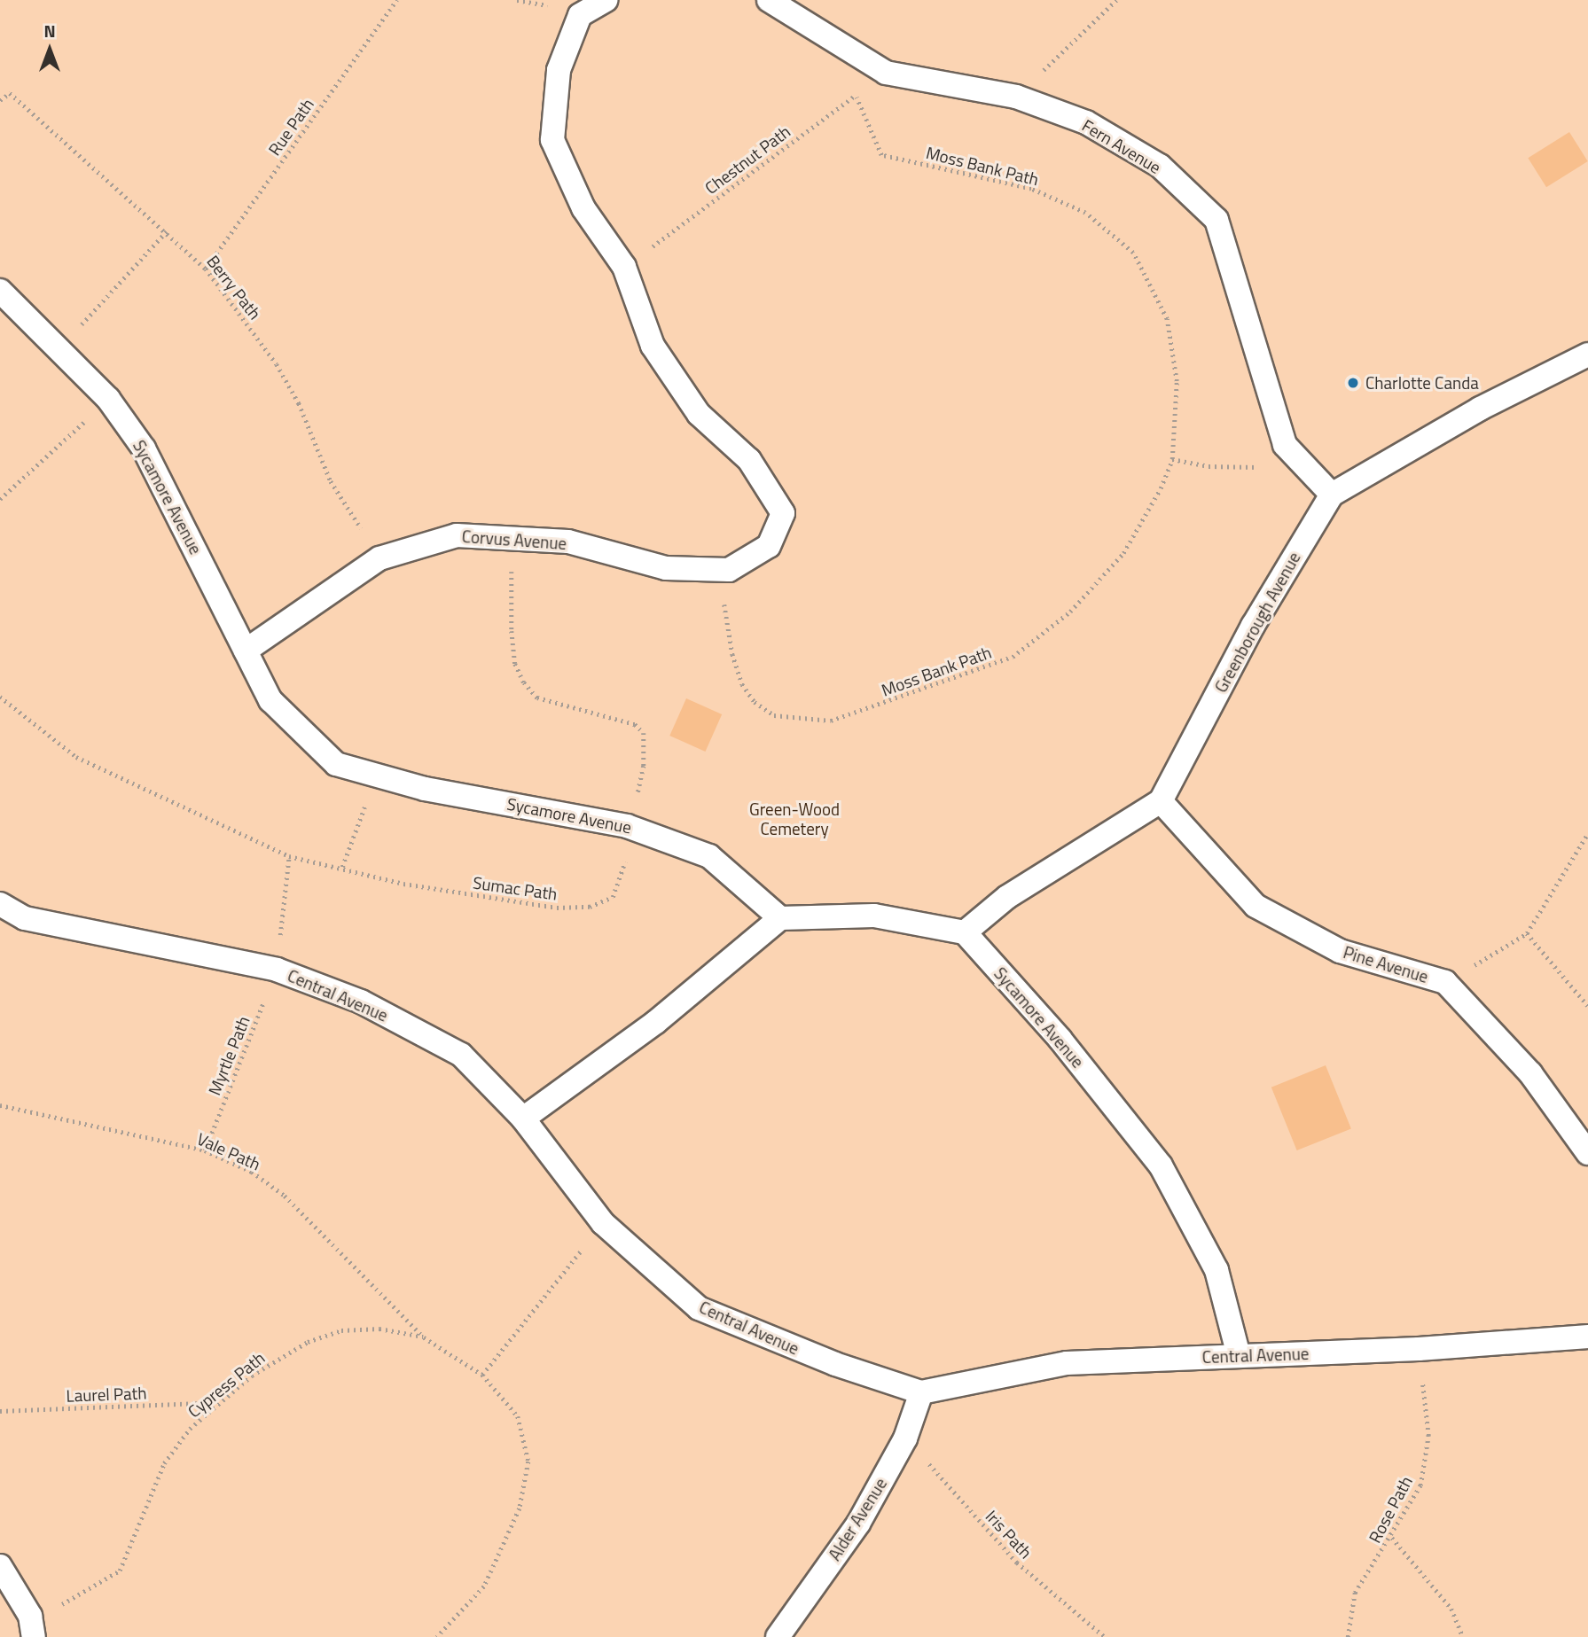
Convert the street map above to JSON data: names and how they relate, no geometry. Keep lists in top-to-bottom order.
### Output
{
  "streets": {
    "lane": [
      "Fern Avenue",
      "Sycamore Avenue",
      "Corvus Avenue",
      "Greenborough Avenue",
      "Pine Avenue",
      "Central Avenue",
      "Alder Avenue"
    ],
    "path": [
      "Rue Path",
      "Chestnut Path",
      "Moss Bank Path",
      "Berry Path",
      "Sumac Path",
      "Myrtle Path",
      "Vale Path",
      "Cypress Path",
      "Laurel Path",
      "Rose Path",
      "Iris Path"
    ]
  },
  "crossings": [
    ["Rue Path", "Berry Path"],
    ["Fern Avenue", "Chestnut Path"],
    ["Fern Avenue", "Greenborough Avenue"],
    ["Chestnut Path", "Moss Bank Path"],
    ["Moss Bank Path", "Corvus Avenue"],
    ["Berry Path", "Corvus Avenue"],
    ["Sycamore Avenue", "Corvus Avenue"],
    ["Sycamore Avenue", "Sumac Path"],
    ["Sycamore Avenue", "Central Avenue"],
    ["Corvus Avenue", "Sumac Path"],
    ["Greenborough Avenue", "Pine Avenue"],
    ["Central Avenue", "Myrtle Path"],
    ["Central Avenue", "Rose Path"],
    ["Central Avenue", "Alder Avenue"],
    ["Myrtle Path", "Vale Path"],
    ["Vale Path", "Cypress Path"],
    ["Cypress Path", "Laurel Path"],
    ["Alder Avenue", "Iris Path"]
  ],
  "parks": ["Green-Wood Cemetery"],
  "places": ["Charlotte Canda"],
  "north": "top"
}
